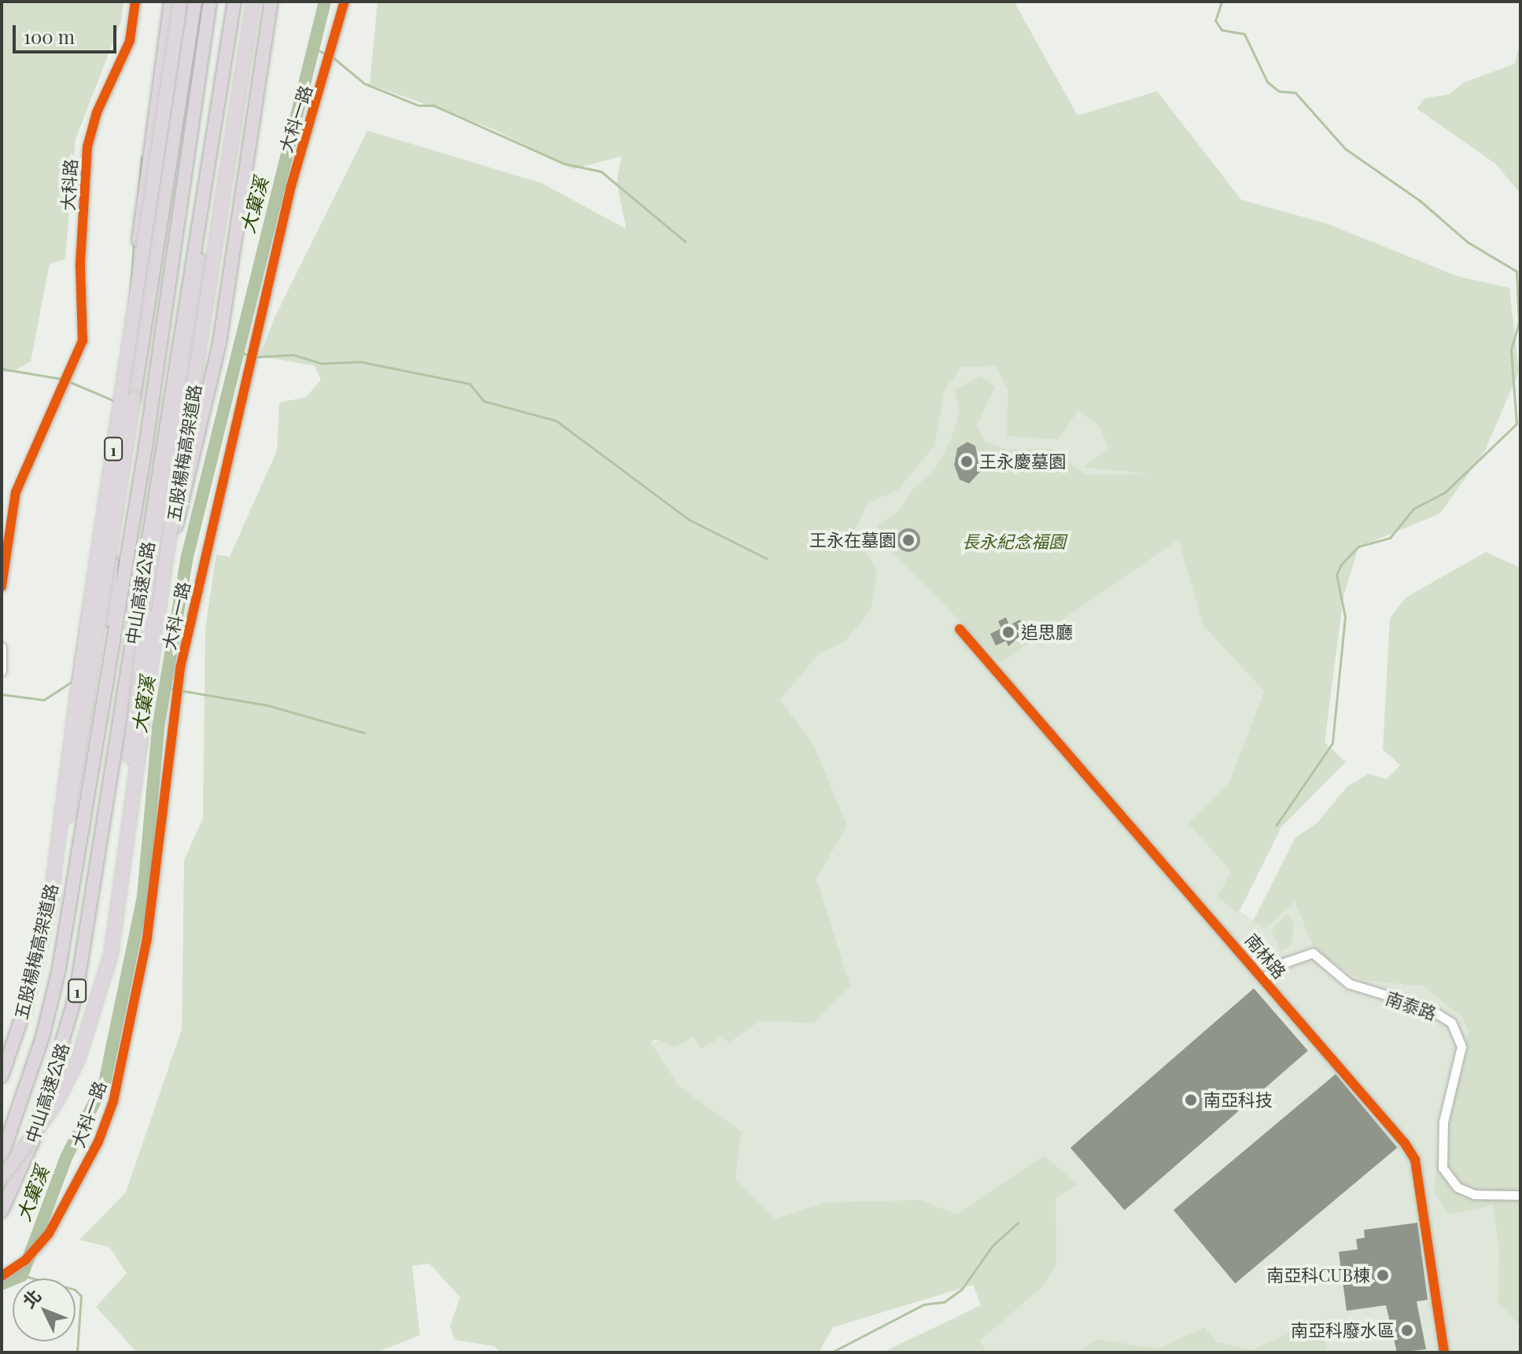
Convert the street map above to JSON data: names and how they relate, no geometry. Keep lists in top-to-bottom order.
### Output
{
  "streets": {
    "highway": ["1", "五股楊梅高架道路", "中山高速公路"],
    "street": [
      "大科一路",
      "大科路",
      "南林路",
      "南泰路"
    ]
  },
  "crossings": [
    ["南林路", "南泰路"]
  ],
  "water": ["大窠溪"],
  "parks": ["長永紀念福園"],
  "places": [
    "王永慶墓園",
    "王永在墓園",
    "追思廳",
    "南亞科技",
    "南亞科CUB棟",
    "南亞科廢水區"
  ],
  "scale_bar": "100 m",
  "north": "top left"
}
